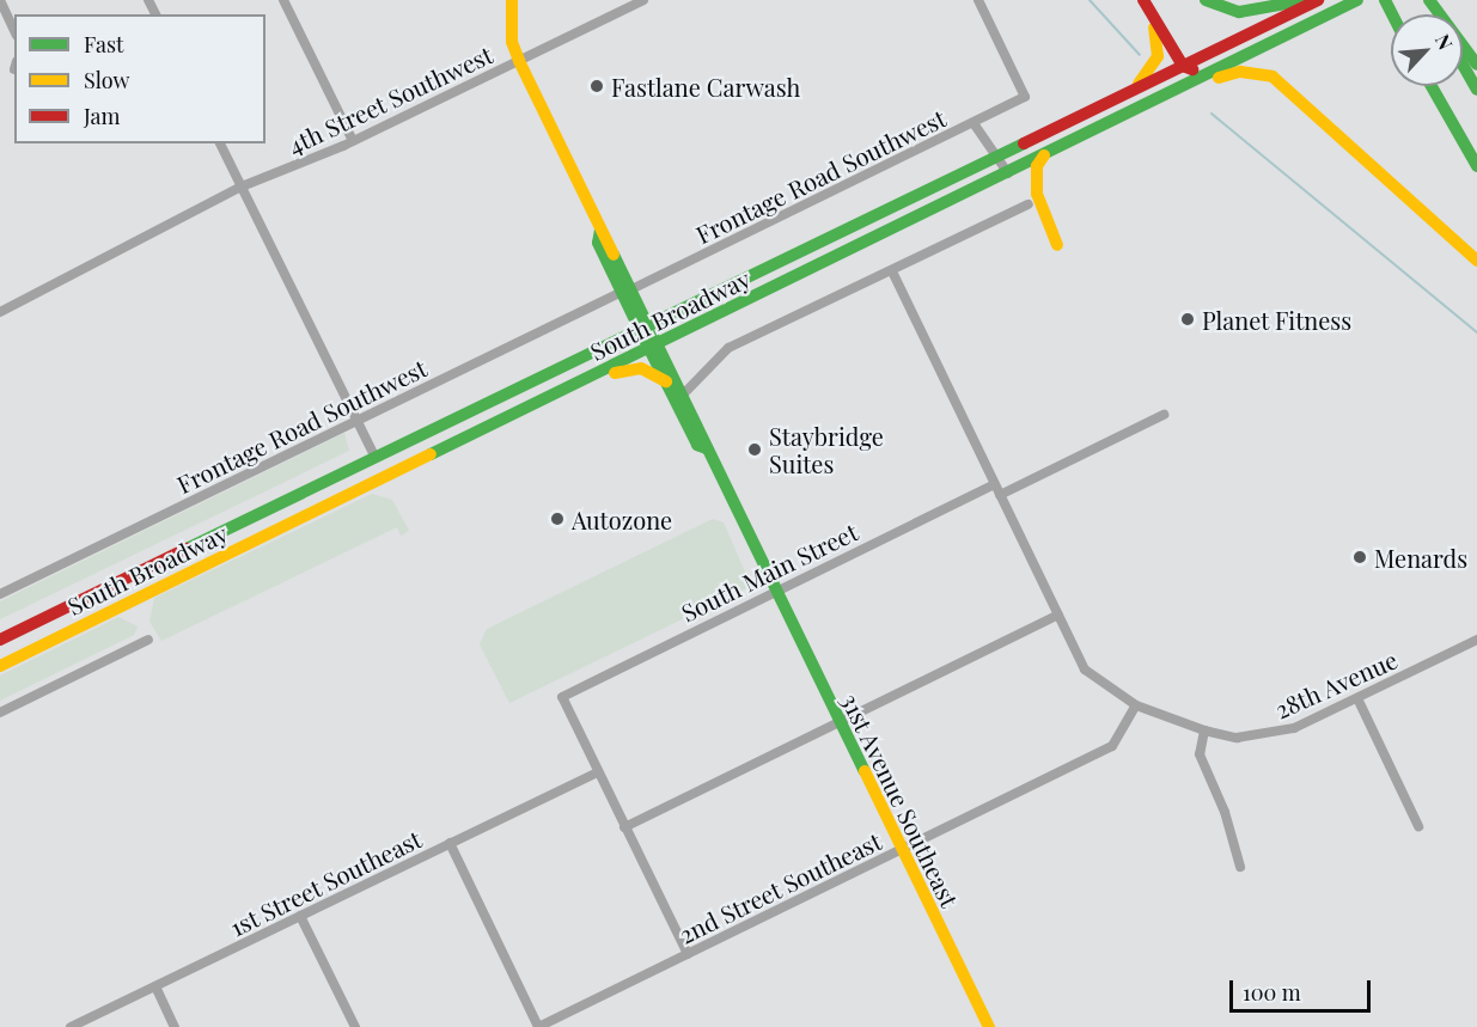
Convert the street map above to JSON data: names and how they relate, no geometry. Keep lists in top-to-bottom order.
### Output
{
  "streets": {
    "main road": ["South Broadway", "31st Avenue Southeast"],
    "street": [
      "4th Street Southwest",
      "Frontage Road Southwest",
      "South Main Street",
      "28th Avenue",
      "1st Street Southeast",
      "2nd Street Southeast"
    ]
  },
  "crossings": [
    ["South Main Street", "28th Avenue"],
    ["South Main Street", "31st Avenue Southeast"],
    ["South Main Street", "1st Street Southeast"],
    ["28th Avenue", "2nd Street Southeast"],
    ["31st Avenue Southeast", "2nd Street Southeast"]
  ],
  "places": [
    "Fastlane Carwash",
    "Planet Fitness",
    "Staybridge Suites",
    "Autozone",
    "Menards"
  ],
  "legend": ["Fast", "Slow", "Jam"],
  "scale_bar": "100 m",
  "north": "top right"
}
